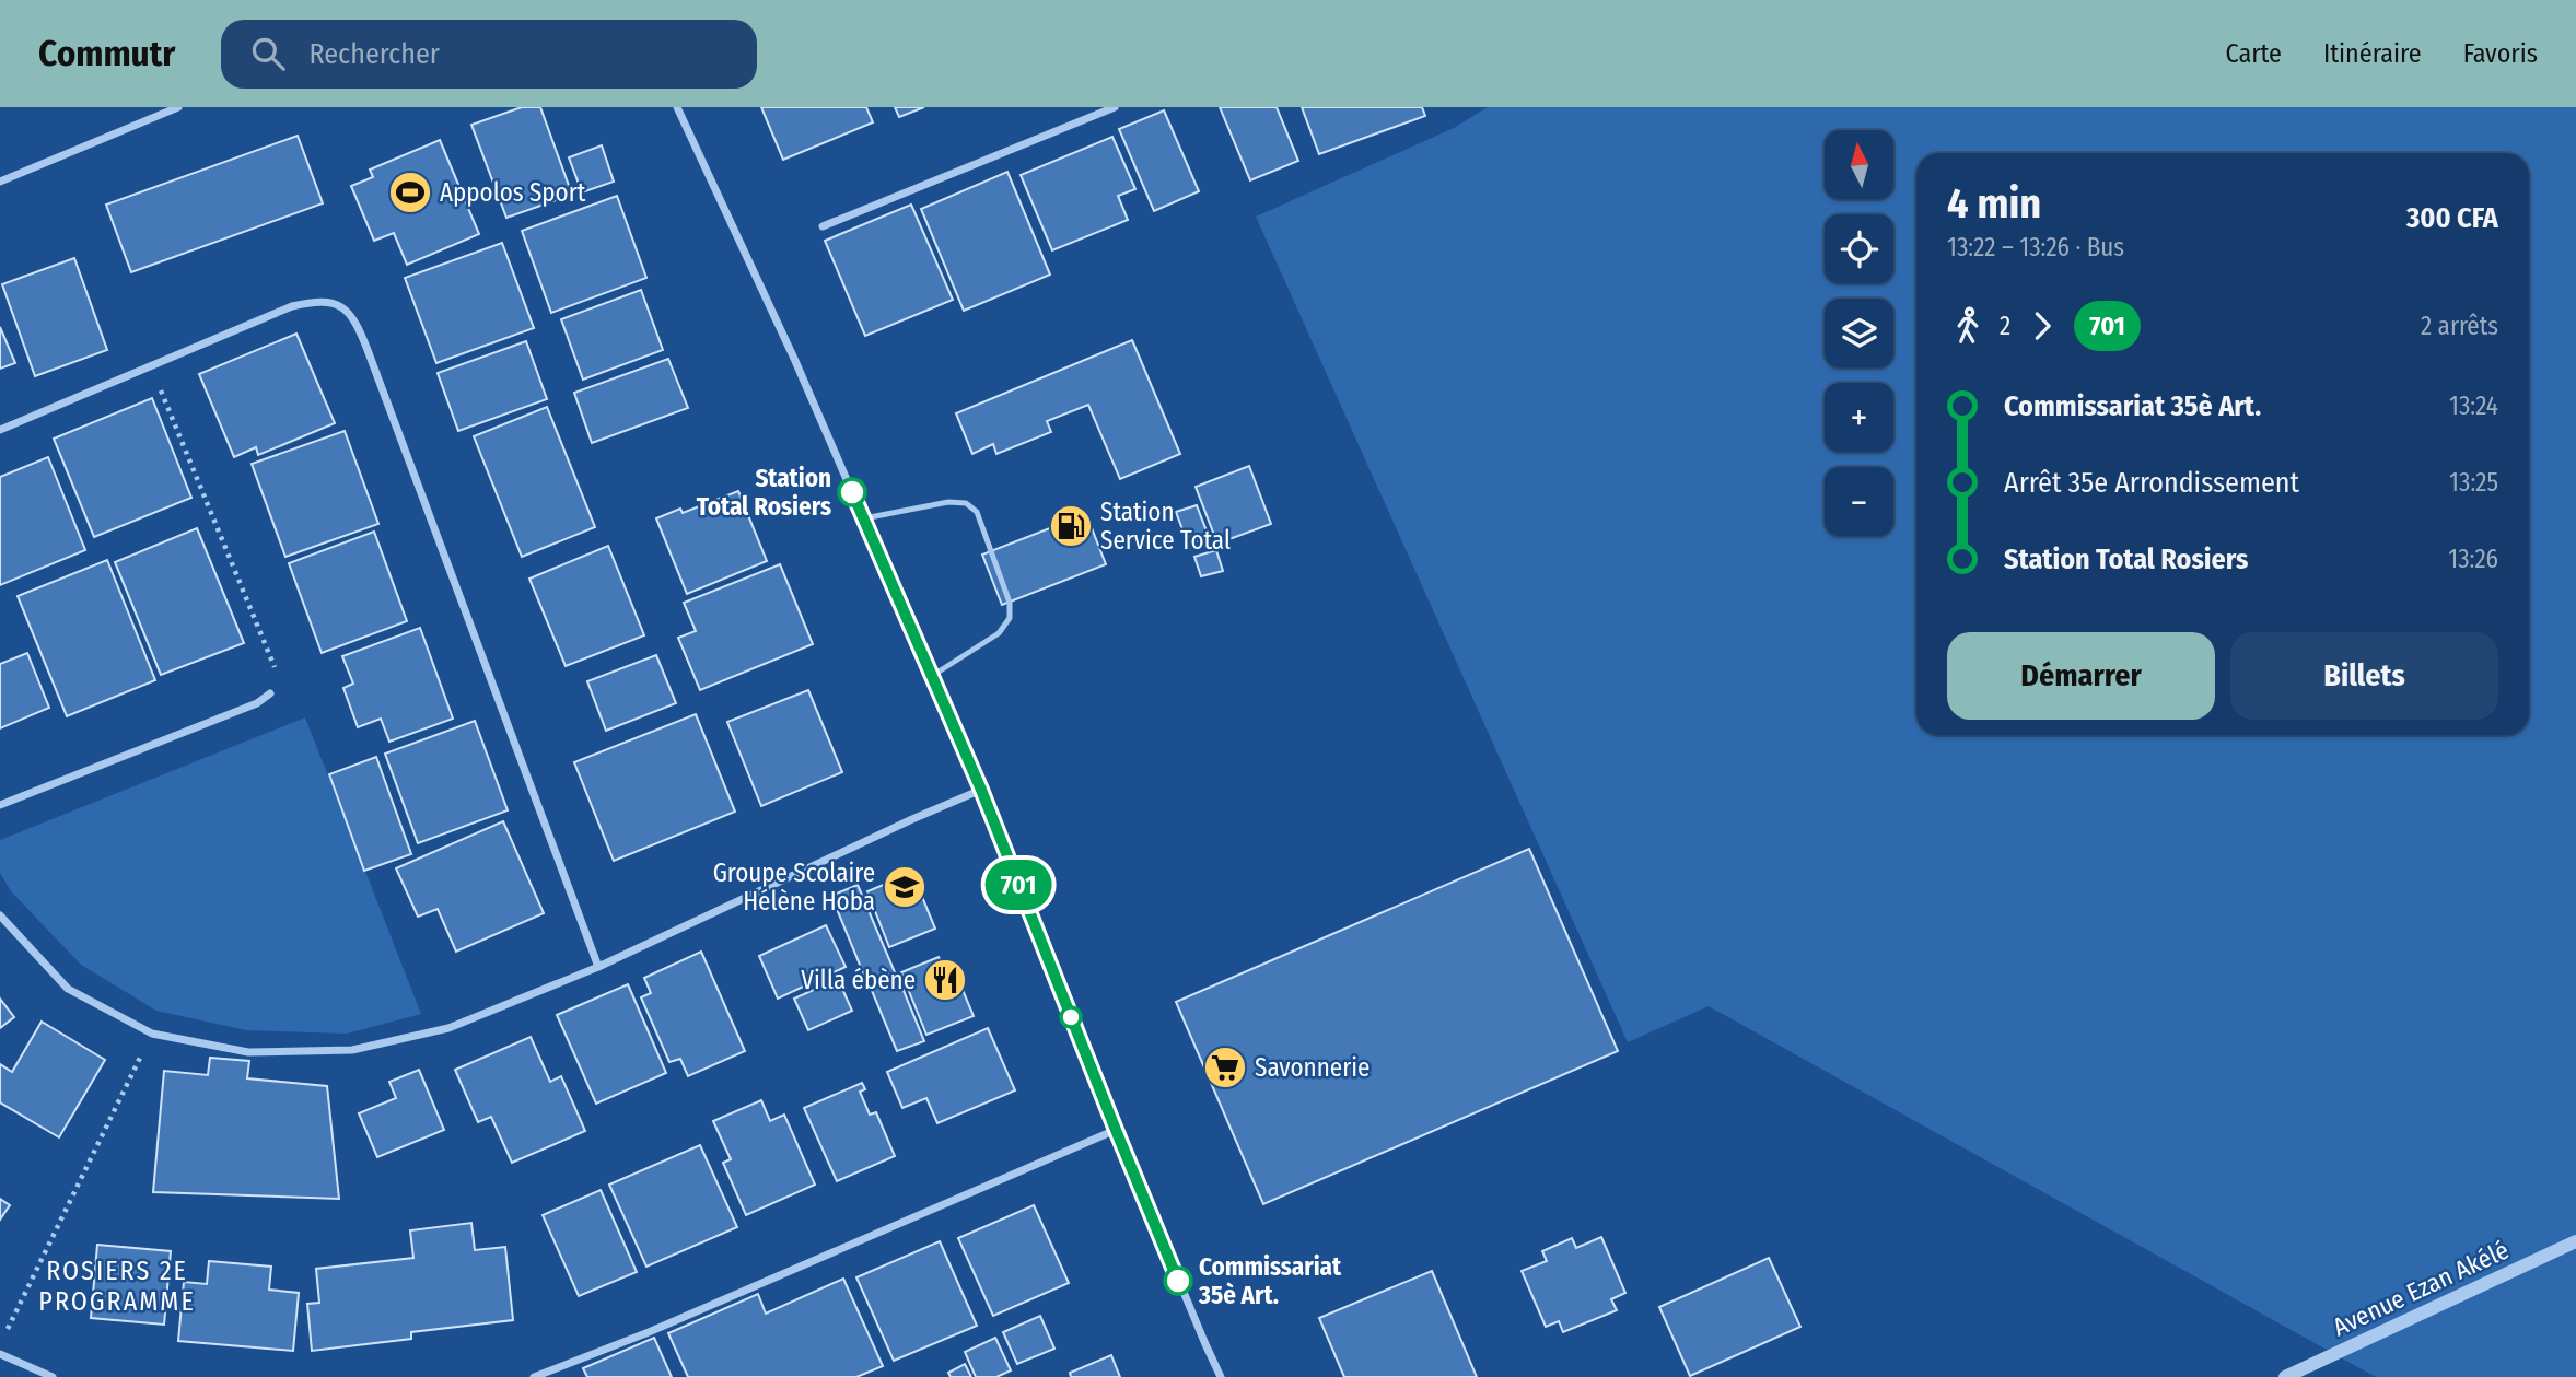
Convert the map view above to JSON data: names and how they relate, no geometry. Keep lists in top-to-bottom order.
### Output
{
  "streets": {
    "street": ["Avenue Ezan Akélé"]
  },
  "districts": ["ROSIERS 2E PROGRAMME"],
  "places": {
    "sports": ["Appolos Sport"],
    "other": ["Station Total Rosiers", "Commissariat 35è Art."],
    "fuel station": ["Station Service Total"],
    "school or university": ["Groupe Scolaire Hélène Hoba"],
    "restaurant": ["Villa ébène"],
    "supermarket": ["Savonnerie"]
  },
  "lines": ["bus line 701"],
  "north": "top",
  "page": {
    "header": "Commutr",
    "search": "Rechercher",
    "nav": ["Carte", "Itinéraire", "Favoris"],
    "on_map": "701",
    "map_buttons": ["+", "−"],
    "heading": ["4 min", "13:22 – 13:26 · Bus", "300 CFA"],
    "legs": ["2", "701", "2 arrêts"],
    "list": [
      {
        "name": "Commissariat 35è Art.",
        "value": "13:24"
      },
      {
        "name": "Arrêt 35e Arrondissement",
        "value": "13:25"
      },
      {
        "name": "Station Total Rosiers",
        "value": "13:26"
      }
    ],
    "buttons": ["Démarrer", "Billets"]
  }
}
